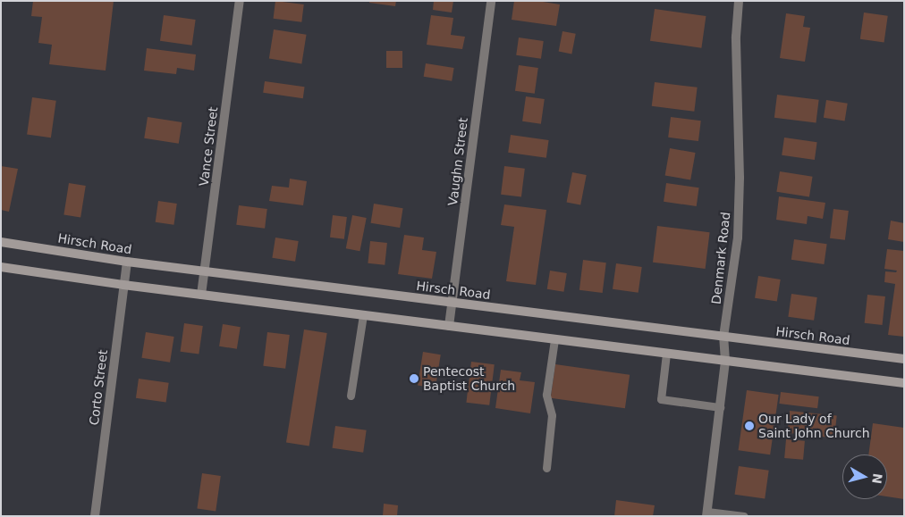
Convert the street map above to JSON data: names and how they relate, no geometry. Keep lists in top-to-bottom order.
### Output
{
  "streets": {
    "main road": ["Hirsch Road"],
    "street": [
      "Vance Street",
      "Vaughn Street",
      "Denmark Road",
      "Corto Street"
    ]
  },
  "crossings": [
    ["Vance Street", "Hirsch Road"],
    ["Vaughn Street", "Hirsch Road"],
    ["Hirsch Road", "Denmark Road"],
    ["Hirsch Road", "Corto Street"]
  ],
  "places": ["Pentecost Baptist Church", "Our Lady of Saint John Church"],
  "north": "right"
}
